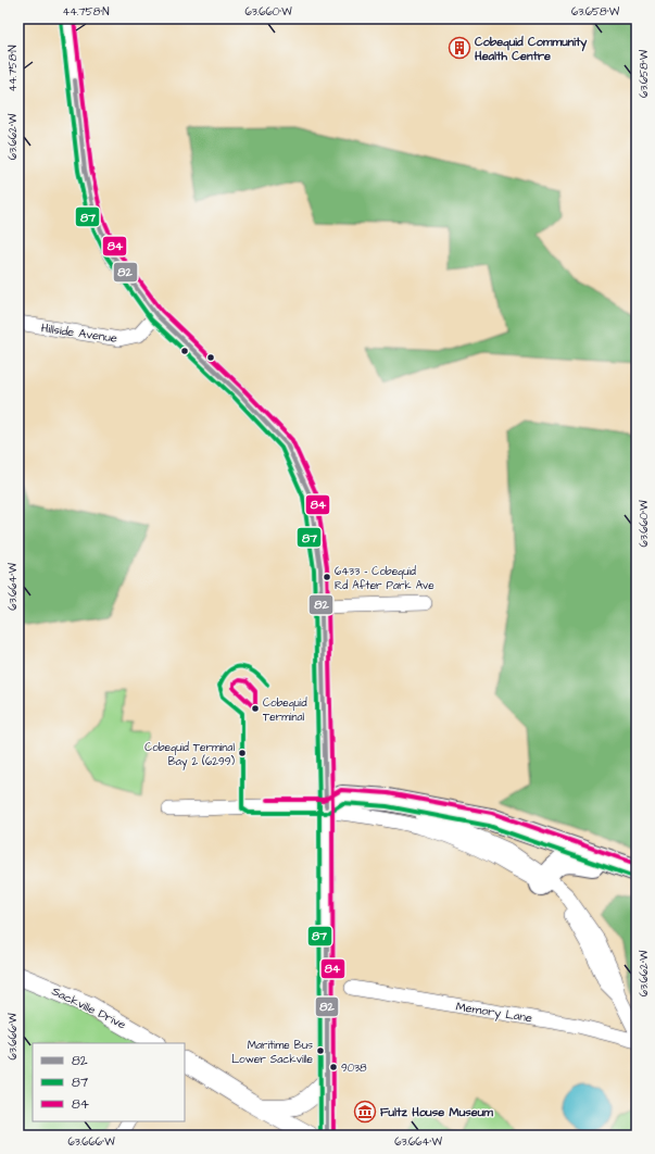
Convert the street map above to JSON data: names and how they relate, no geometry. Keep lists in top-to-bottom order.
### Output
{
  "streets": {
    "main road": ["Sackville Drive"],
    "street": ["Hillside Avenue", "Memory Lane"]
  },
  "places": {
    "building": ["Cobequid Community Health Centre"],
    "other": [
      "6433 - Cobequid Rd After Park Ave",
      "Cobequid Terminal",
      "Cobequid Terminal Bay 2 (6299)",
      "Maritime Bus Lower Sackville",
      "9038"
    ],
    "museum": ["Fultz House Museum"]
  },
  "lines": ["transit line 84", "transit line 87", "transit line 82"],
  "legend": ["82", "87", "84"],
  "coordinates": [
    "44.758°N",
    "63.660°W",
    "63.658°W",
    "63.662°W",
    "63.664°W",
    "63.666°W"
  ]
}
